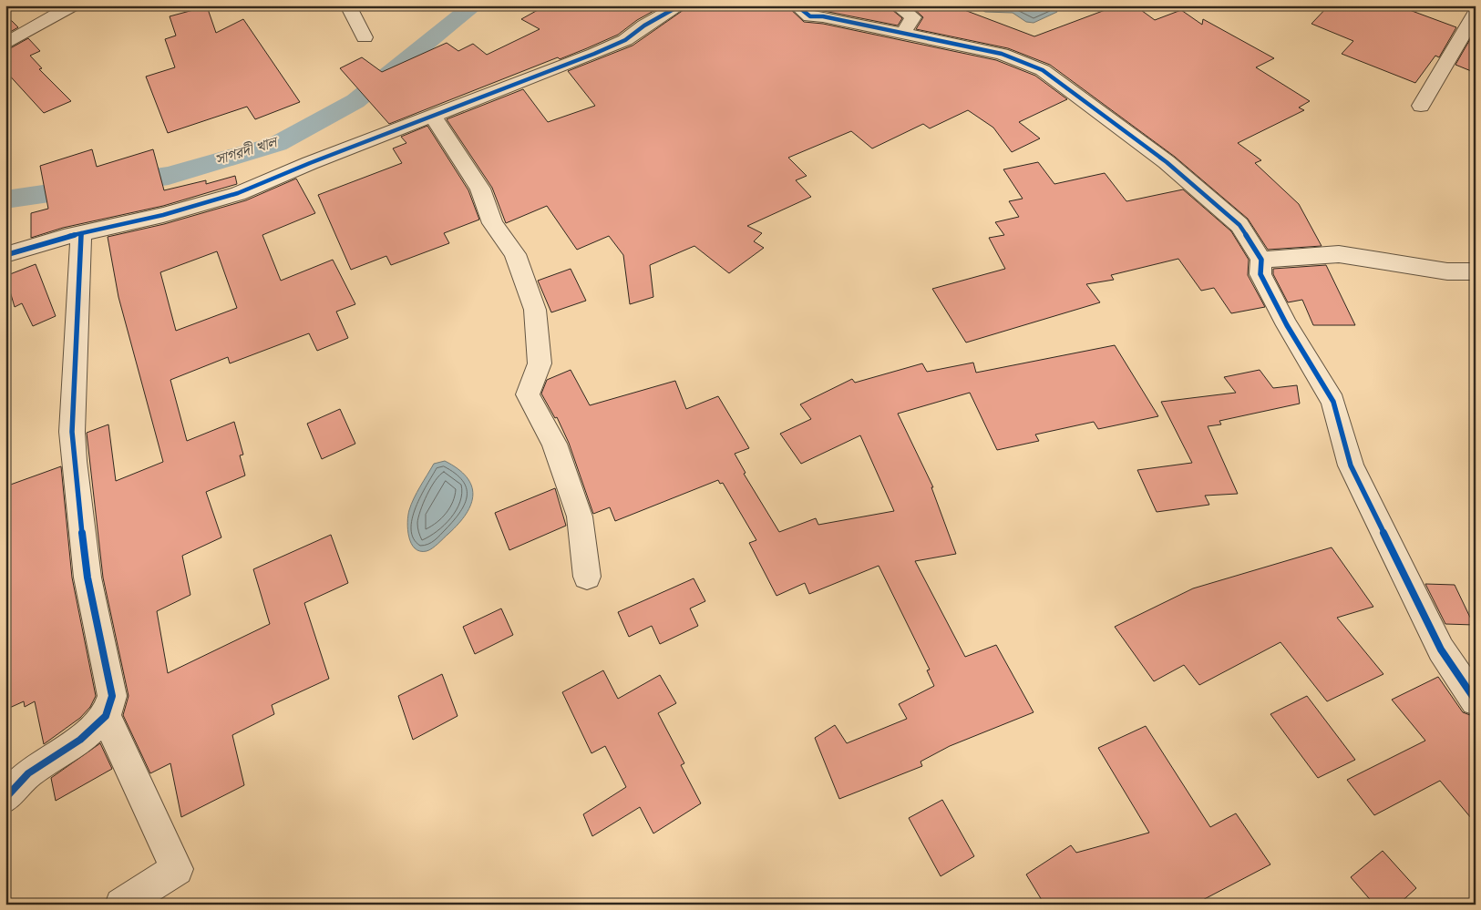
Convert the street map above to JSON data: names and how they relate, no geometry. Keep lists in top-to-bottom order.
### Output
{
  "water": ["সাগরদী খাল"]
}
